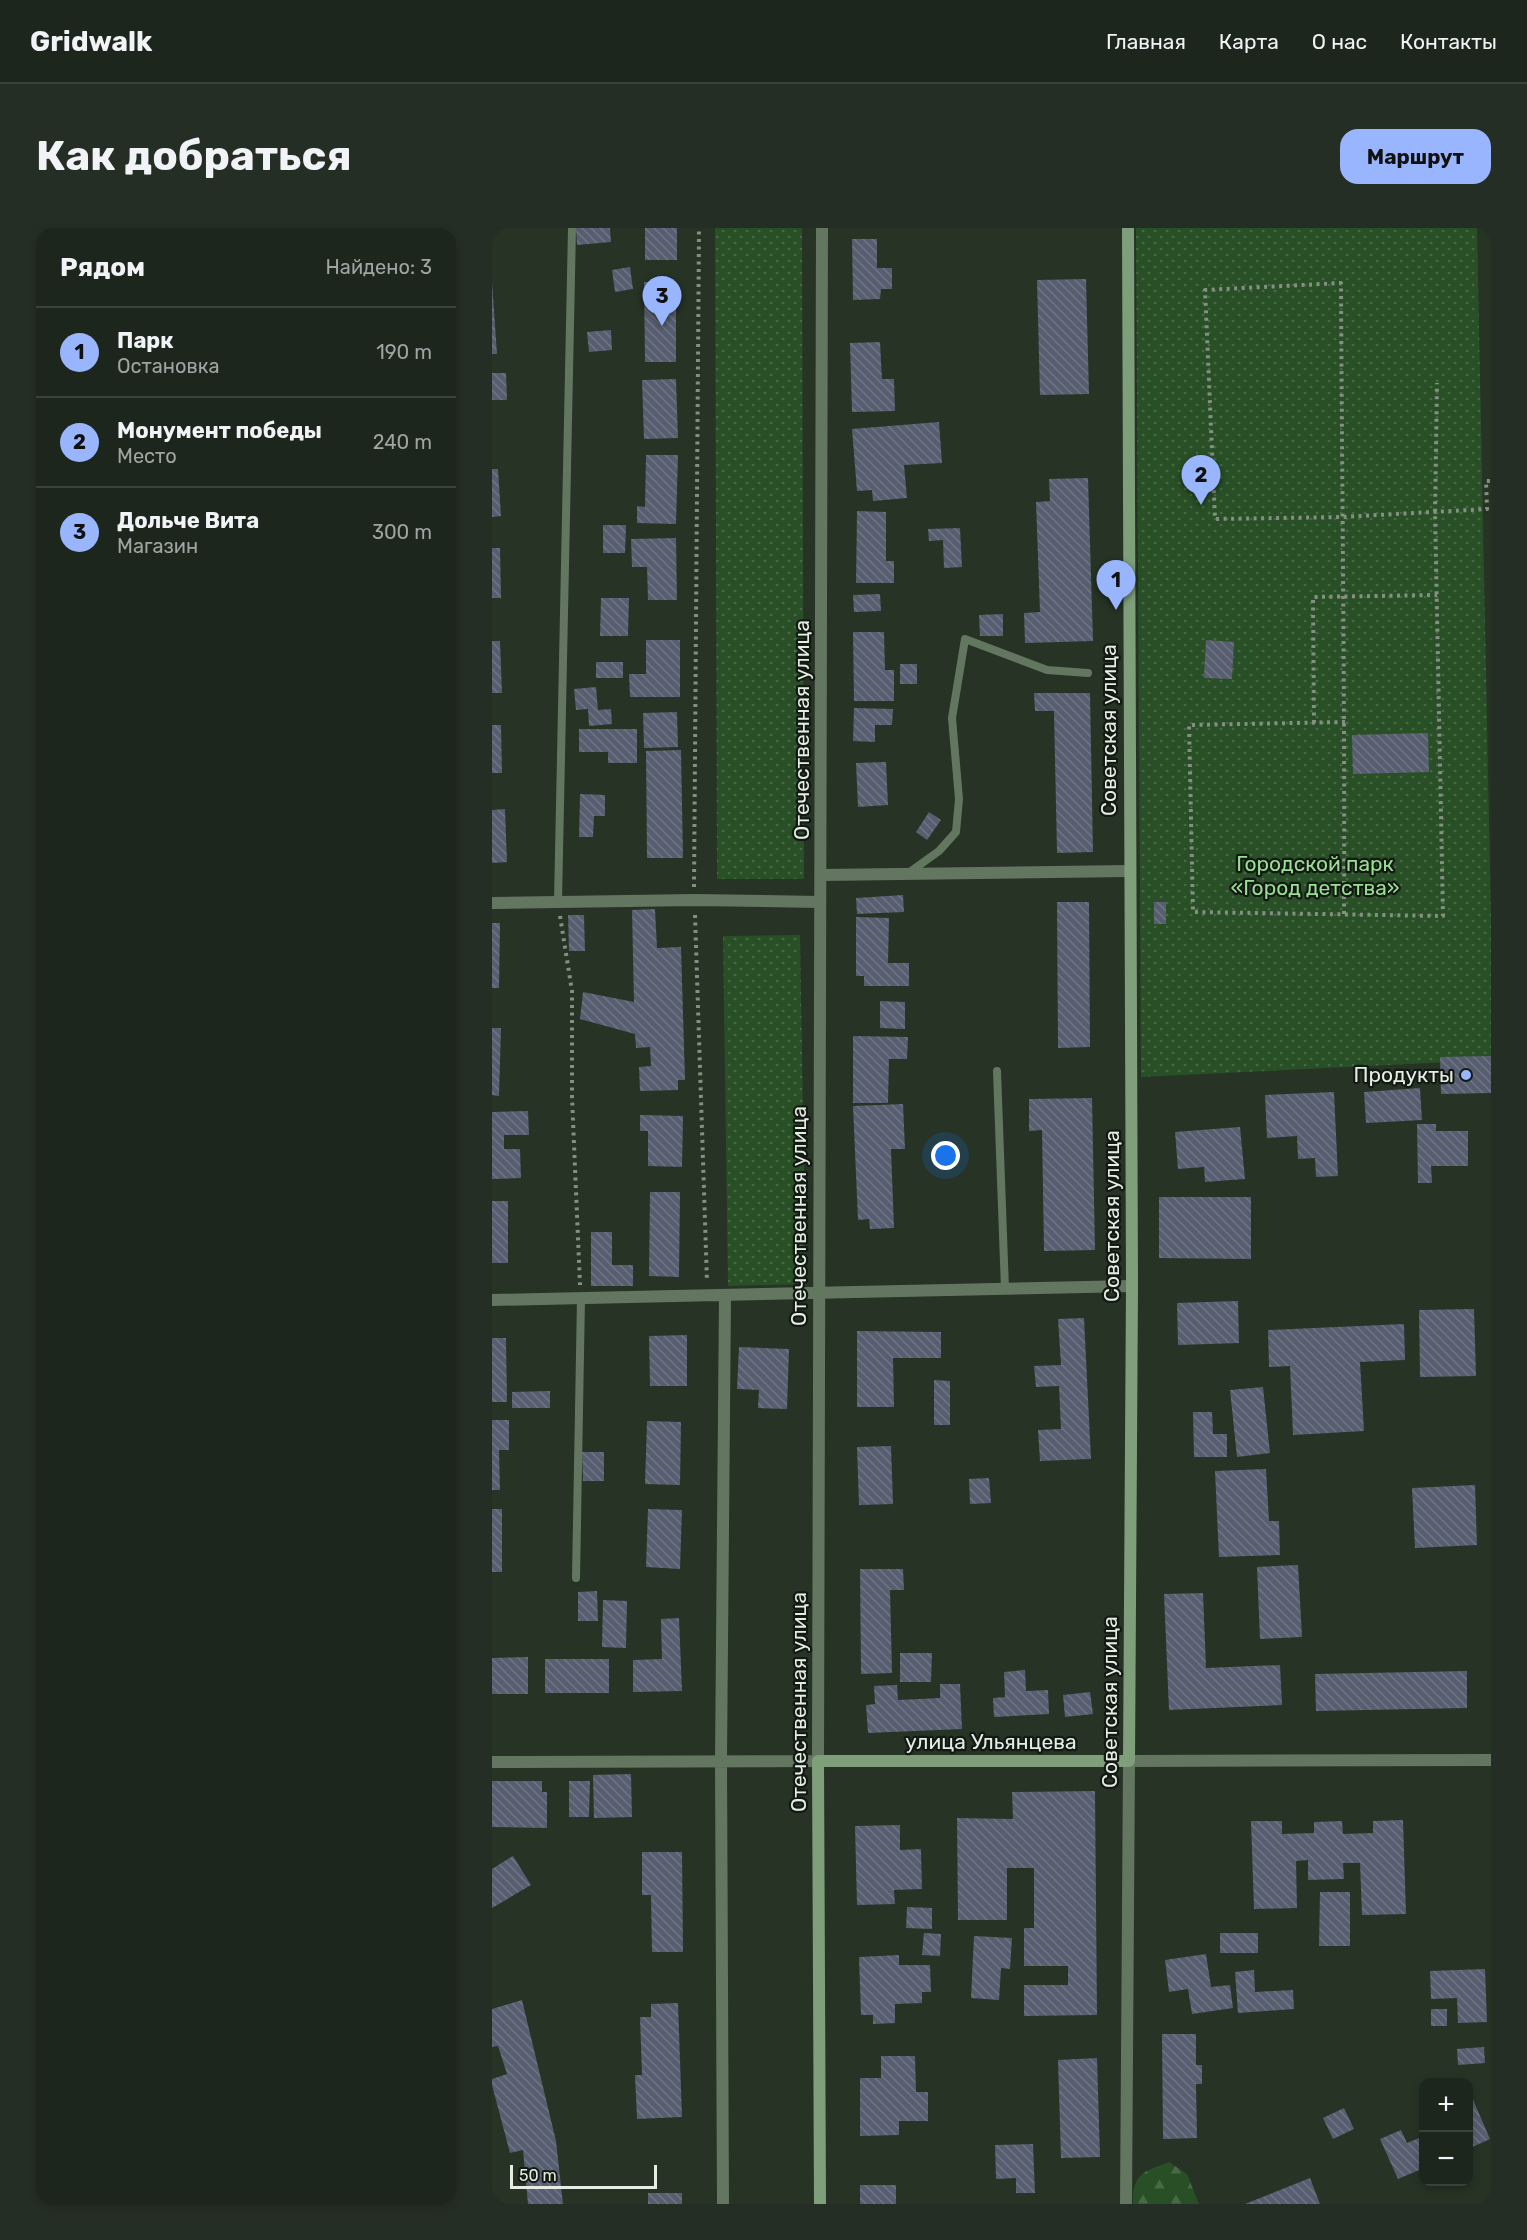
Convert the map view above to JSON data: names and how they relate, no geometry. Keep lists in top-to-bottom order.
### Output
{
  "streets": {
    "street": ["Отечественная улица", "Советская улица", "улица Ульянцева"]
  },
  "crossings": [
    ["Отечественная улица", "улица Ульянцева"],
    ["Советская улица", "улица Ульянцева"]
  ],
  "parks": ["Городской парк «Город детства»"],
  "places": ["Продукты"],
  "scale_bar": "50 m",
  "page": {
    "header": "Gridwalk",
    "nav": [
      "Главная",
      "Карта",
      "О нас",
      "Контакты"
    ],
    "buttons": "Маршрут",
    "title": "Как добраться",
    "heading": ["Рядом", "Найдено: 3"],
    "pins": ["3", "2", "1"],
    "list": [
      {
        "mark": "1",
        "name": "Парк",
        "note": "Остановка",
        "value": "190 m"
      },
      {
        "mark": "2",
        "name": "Монумент победы",
        "note": "Место",
        "value": "240 m"
      },
      {
        "mark": "3",
        "name": "Дольче Вита",
        "note": "Магазин",
        "value": "300 m"
      }
    ],
    "map_buttons": ["+", "−"],
    "scale": "50 m"
  }
}
